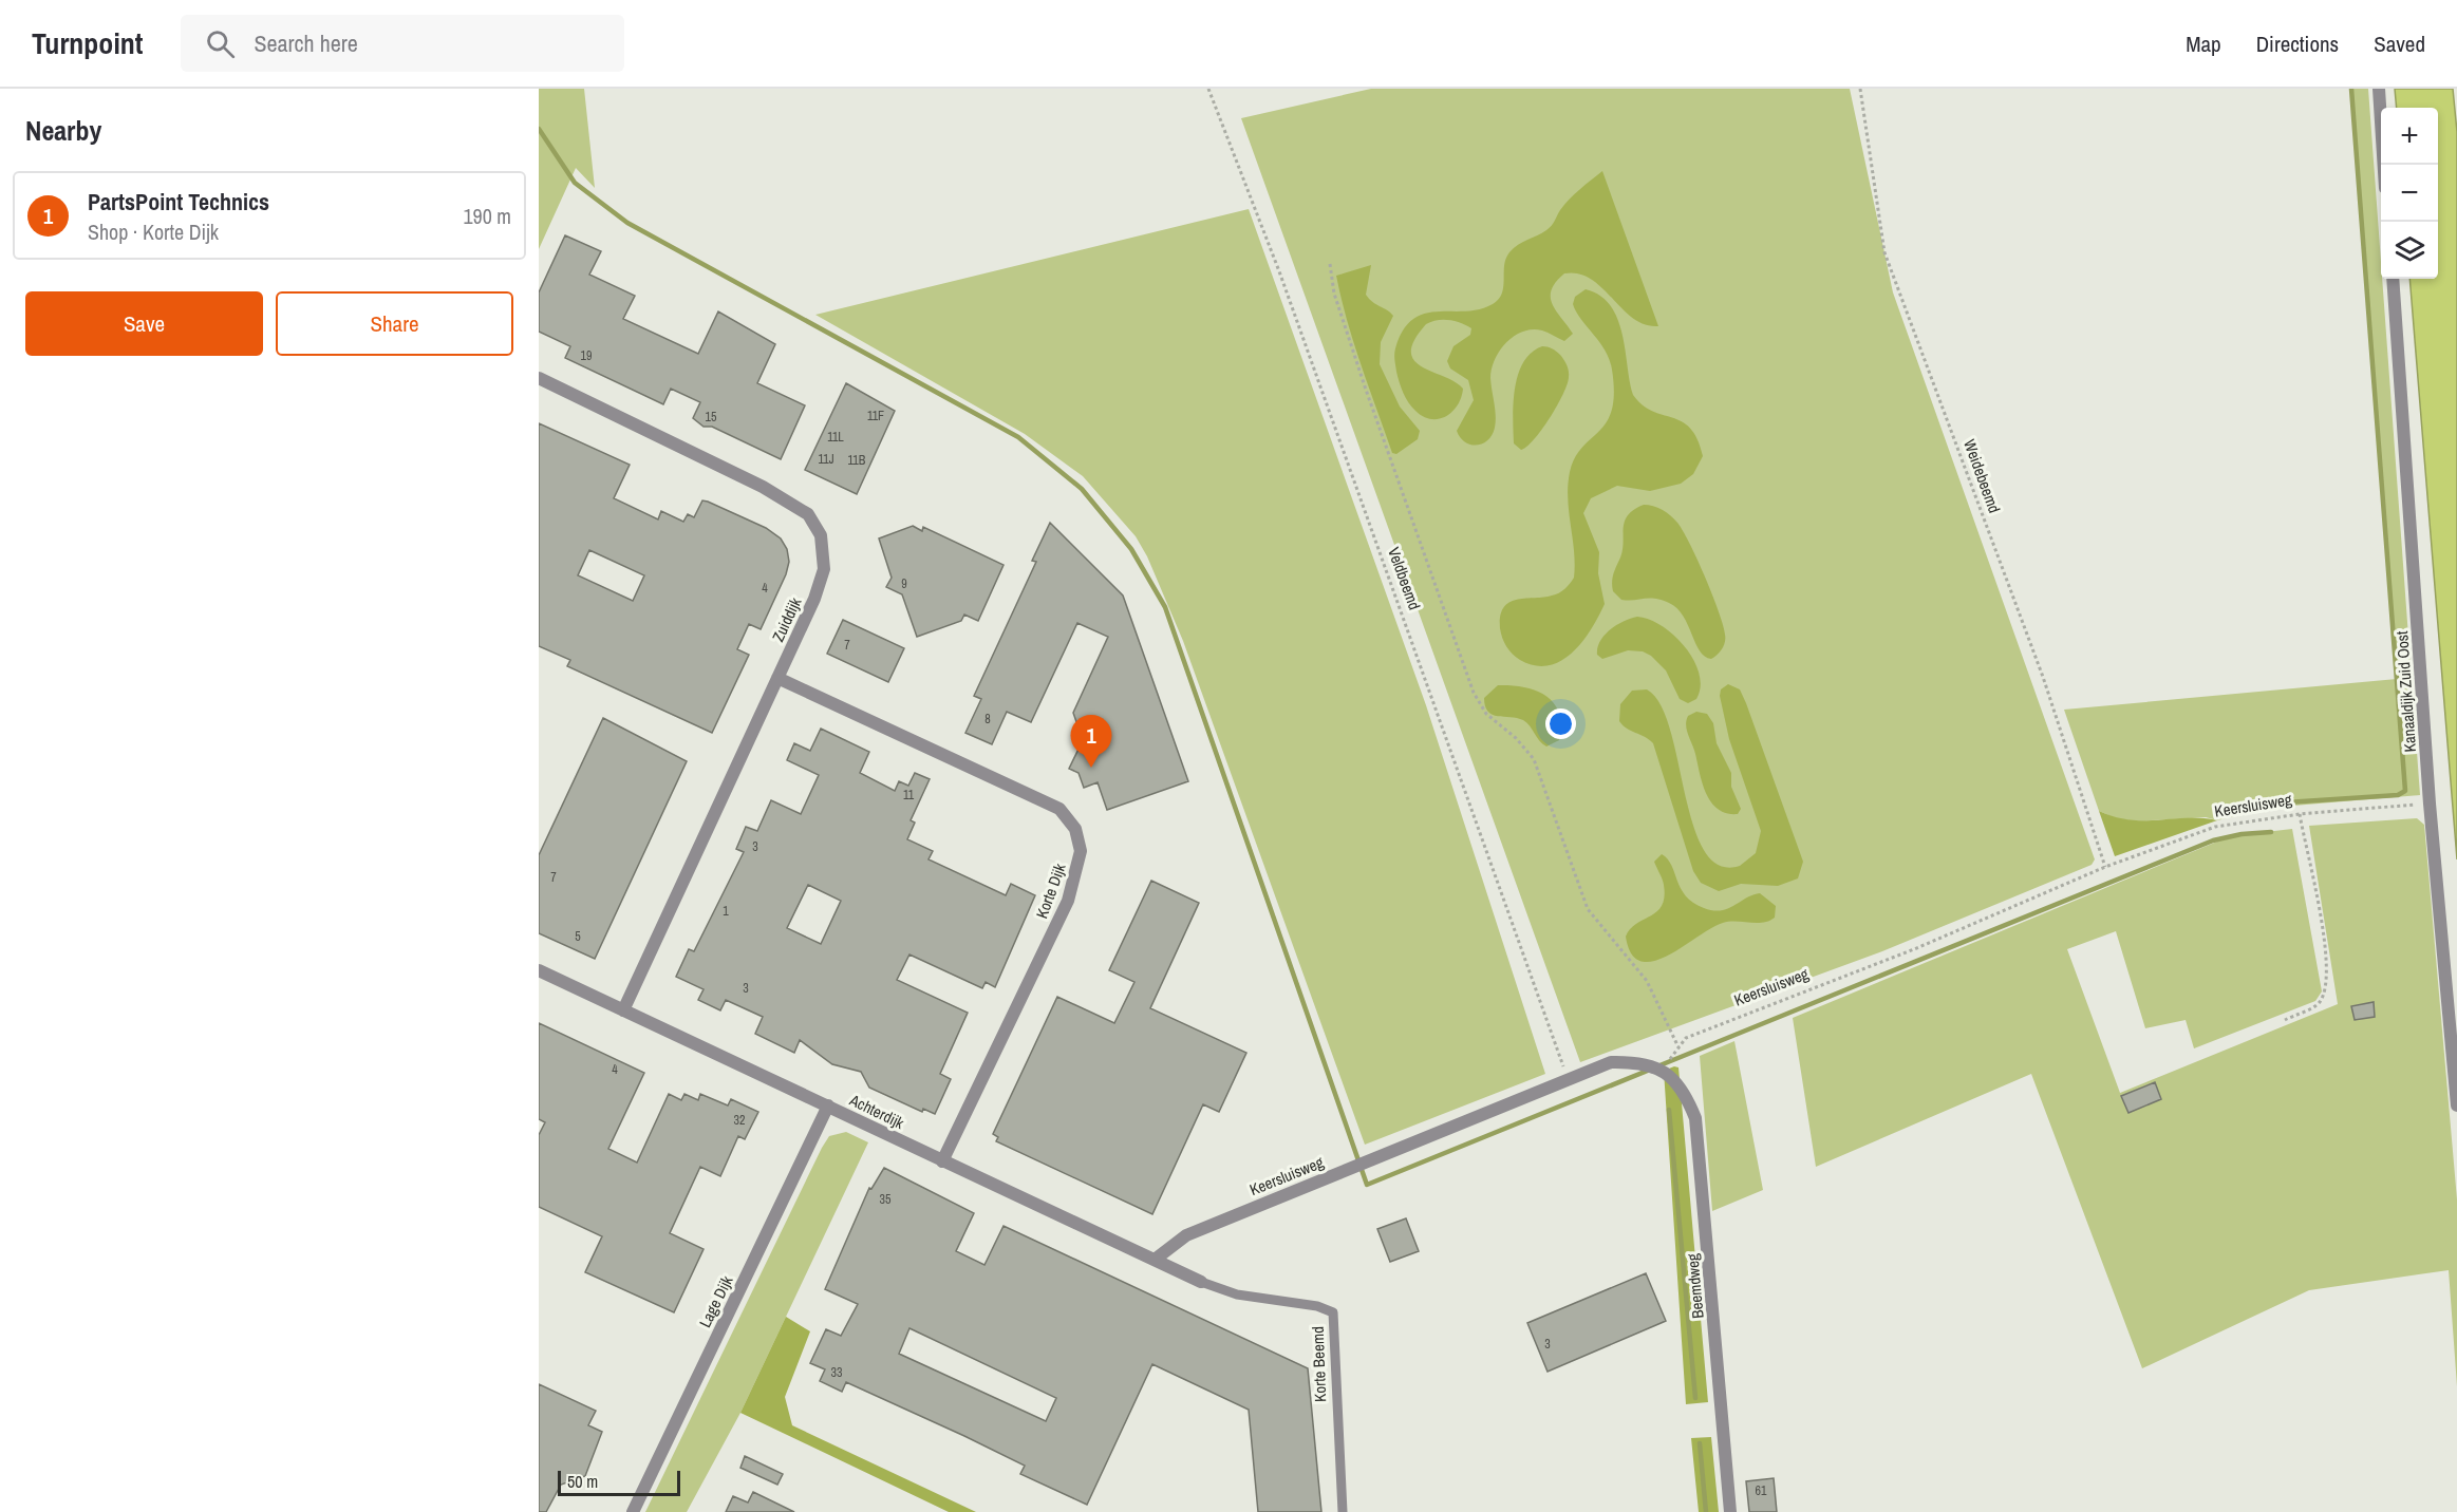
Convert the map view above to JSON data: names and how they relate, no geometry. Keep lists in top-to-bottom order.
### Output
{
  "streets": {
    "street": [
      "Zuiddijk",
      "Kanaaldijk Zuid Oost",
      "Keersluisweg",
      "Korte Dijk",
      "Achterdijk",
      "Beemdweg",
      "Lage Dijk"
    ],
    "lane": ["Korte Beemd"],
    "path": ["Weidebeemd", "Veldbeemd"]
  },
  "crossings": [
    ["Weidebeemd", "Keersluisweg"],
    ["Veldbeemd", "Keersluisweg"],
    ["Zuiddijk", "Korte Dijk"],
    ["Zuiddijk", "Achterdijk"],
    ["Kanaaldijk Zuid Oost", "Keersluisweg"],
    ["Keersluisweg", "Achterdijk"],
    ["Keersluisweg", "Beemdweg"],
    ["Korte Dijk", "Achterdijk"],
    ["Achterdijk", "Lage Dijk"],
    ["Achterdijk", "Korte Beemd"]
  ],
  "house_numbers": [
    "19",
    "11F",
    "15",
    "11L",
    "11J",
    "11B",
    "9",
    "4",
    "7",
    "8",
    "11",
    "3",
    "7",
    "1",
    "5",
    "3",
    "4",
    "32",
    "35",
    "3",
    "33",
    "61"
  ],
  "scale_bar": "50 m",
  "page": {
    "header": "Turnpoint",
    "search": "Search here",
    "nav": ["Map", "Directions", "Saved"],
    "heading": "Nearby",
    "map_buttons": ["+", "−"],
    "list": [
      {
        "mark": "1",
        "name": "PartsPoint Technics",
        "note": "Shop · Korte Dijk",
        "value": "190 m"
      }
    ],
    "buttons": ["Save", "Share"],
    "pins": "1",
    "scale": "50 m"
  }
}
